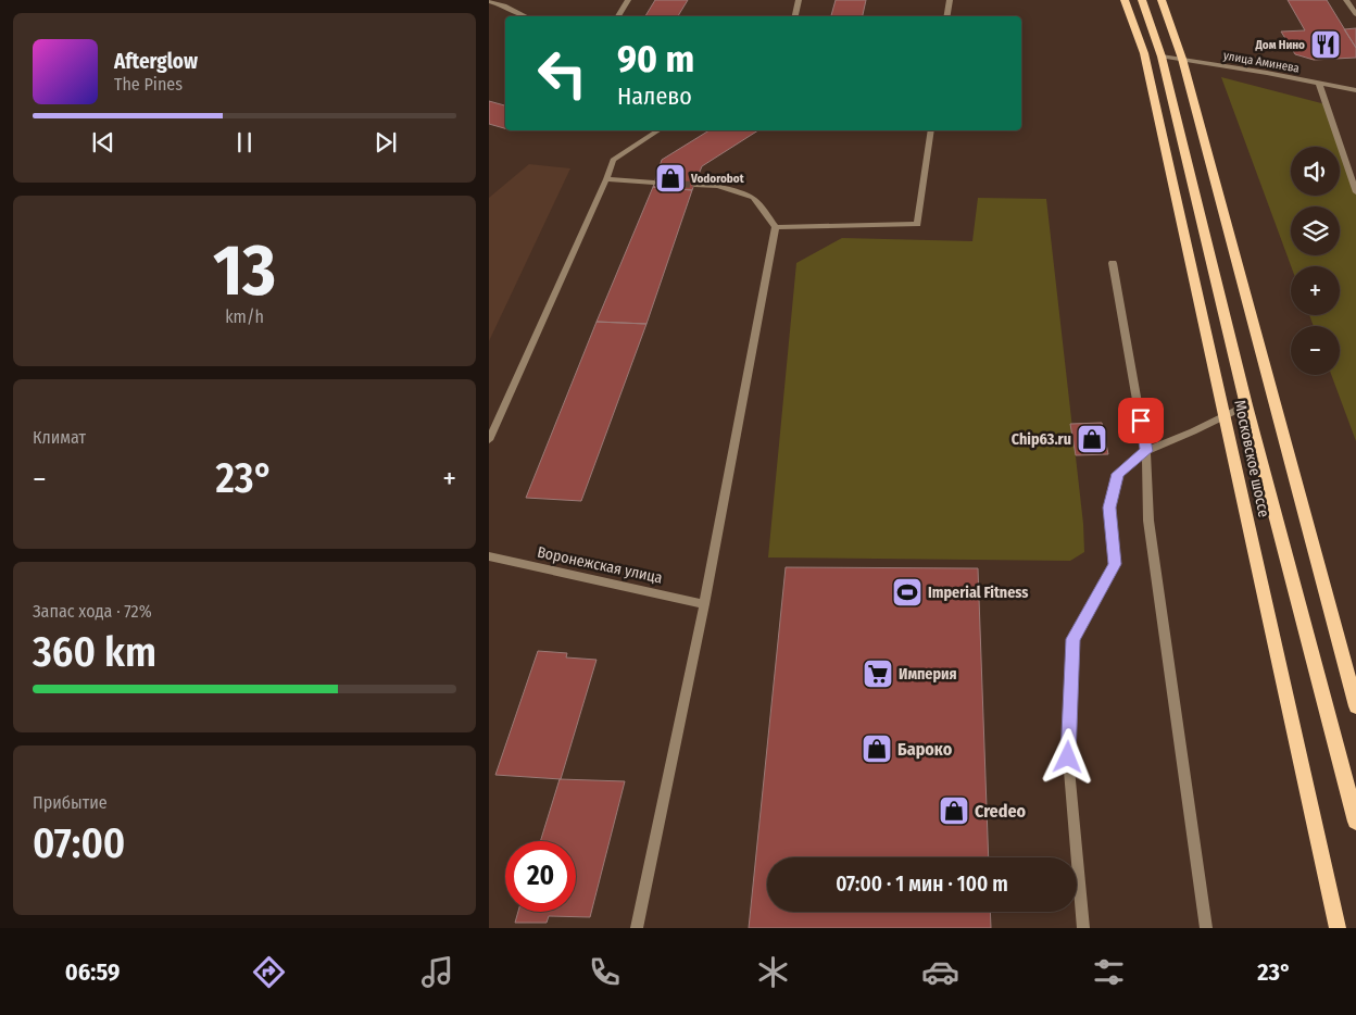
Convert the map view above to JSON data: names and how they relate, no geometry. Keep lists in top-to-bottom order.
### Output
{
  "streets": {
    "main road": ["Московское шоссе"],
    "street": ["улица Аминева", "Воронежская улица"]
  },
  "crossings": [
    ["улица Аминева", "Московское шоссе"]
  ],
  "places": {
    "restaurant": ["Дом Нино"],
    "shop": [
      "Vodorobot",
      "Chip63.ru",
      "Бароко",
      "Credeo"
    ],
    "sports": ["Imperial Fitness"],
    "supermarket": ["Империя"]
  },
  "page": {
    "turn": ["90 m", "Налево"],
    "song": ["Afterglow", "The Pines"],
    "map_buttons": ["+", "−"],
    "tile": [
      ["13", "km/h"],
      "Климат",
      ["Запас хода · 72%", "360 km"],
      ["Прибытие", "07:00"]
    ],
    "heat": ["−", "23°", "+"],
    "limit": "20",
    "trip": "07:00 · 1 мин · 100 m",
    "tabs": ["06:59", "23°"]
  }
}
